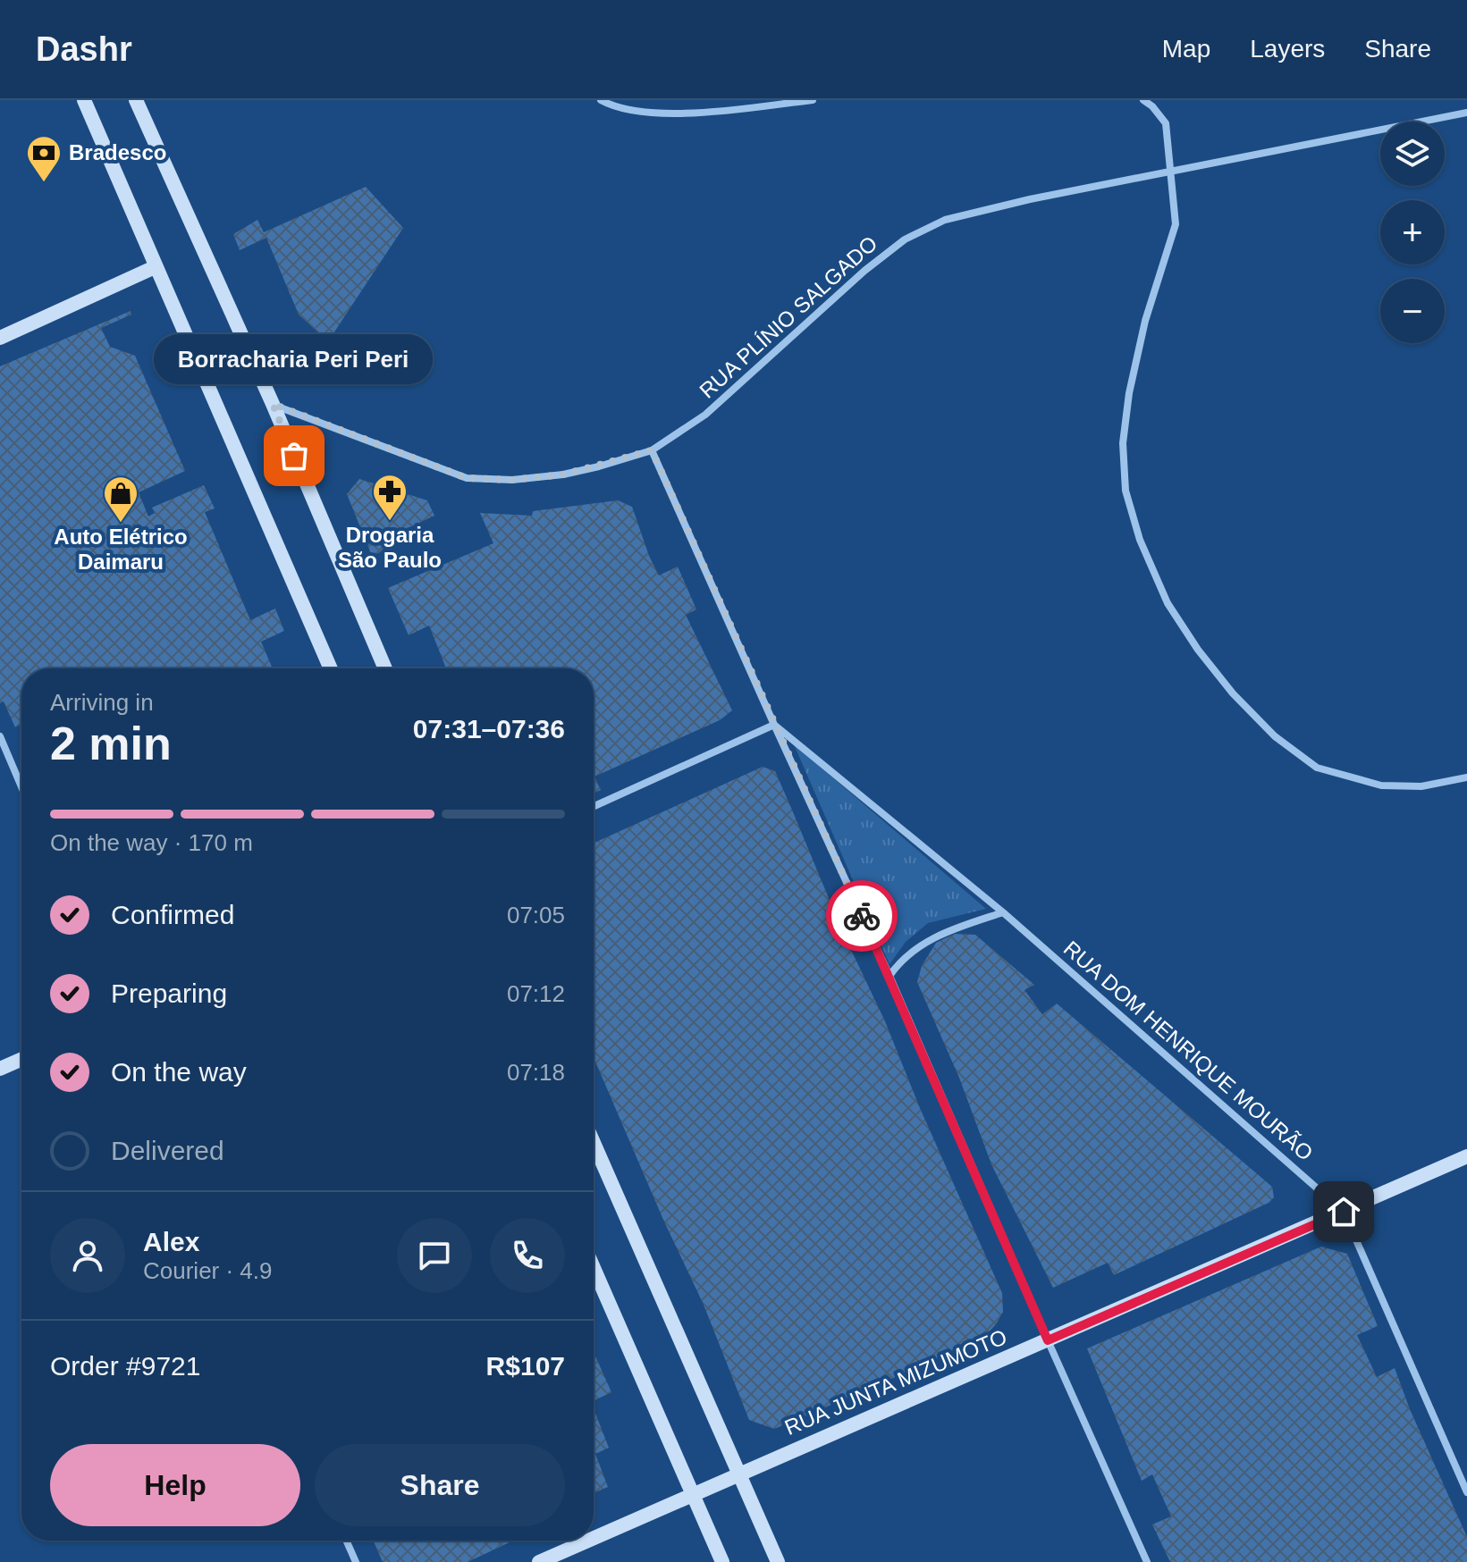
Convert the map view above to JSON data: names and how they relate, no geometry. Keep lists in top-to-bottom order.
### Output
{
  "streets": {
    "main road": ["RUA JUNTA MIZUMOTO"],
    "street": ["RUA PLÍNIO SALGADO", "RUA DOM HENRIQUE MOURÃO"]
  },
  "crossings": [
    ["RUA DOM HENRIQUE MOURÃO", "RUA JUNTA MIZUMOTO"]
  ],
  "places": {
    "bank": ["Bradesco"],
    "other": ["Borracharia Peri Peri"],
    "pharmacy": ["Drogaria São Paulo"],
    "shop": ["Auto Elétrico Daimaru"]
  },
  "page": {
    "header": "Dashr",
    "nav": ["Map", "Layers", "Share"],
    "map_buttons": ["+", "−"],
    "bubble": "Borracharia Peri Peri",
    "heading": ["2 min", "Arriving in", "07:31–07:36"],
    "panel": [
      "Alex",
      "Courier · 4.9",
      "Order #9721",
      "R$107"
    ],
    "bar": "On the way · 170 m",
    "list": [
      ["Confirmed", "07:05"],
      ["Preparing", "07:12"],
      ["On the way", "07:18"],
      "Delivered"
    ],
    "buttons": ["Help", "Share"]
  }
}
